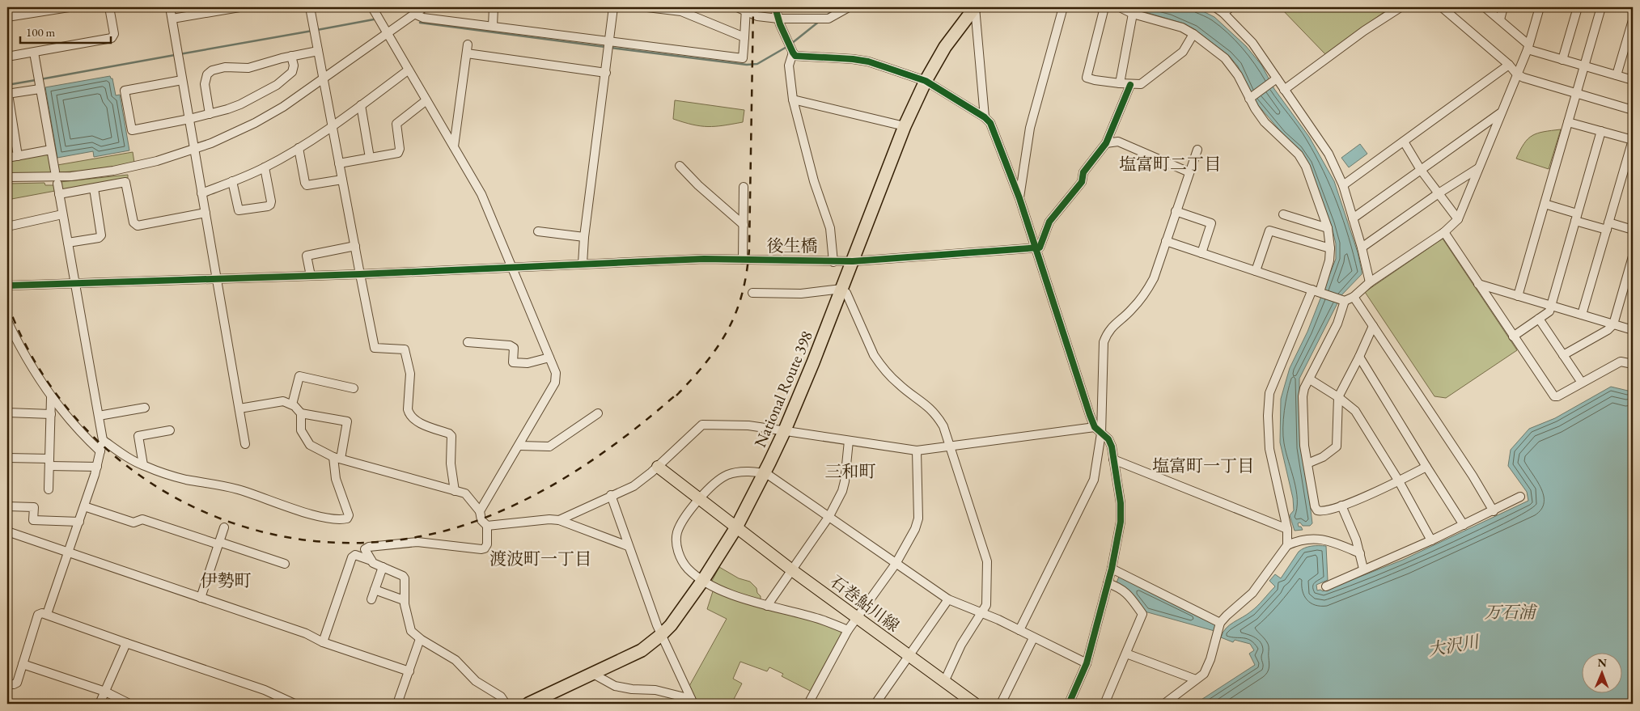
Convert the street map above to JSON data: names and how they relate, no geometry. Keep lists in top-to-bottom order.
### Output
{
  "streets": {
    "highway": ["National Route 398"],
    "main road": ["石巻鮎川線"]
  },
  "crossings": [
    ["National Route 398", "石巻鮎川線"]
  ],
  "districts": [
    "塩富町二丁目",
    "後生橋",
    "塩富町一丁目",
    "三和町",
    "渡波町一丁目",
    "伊勢町"
  ],
  "water": ["万石浦", "大沢川"],
  "scale_bar": "100 m",
  "north": "top"
}
